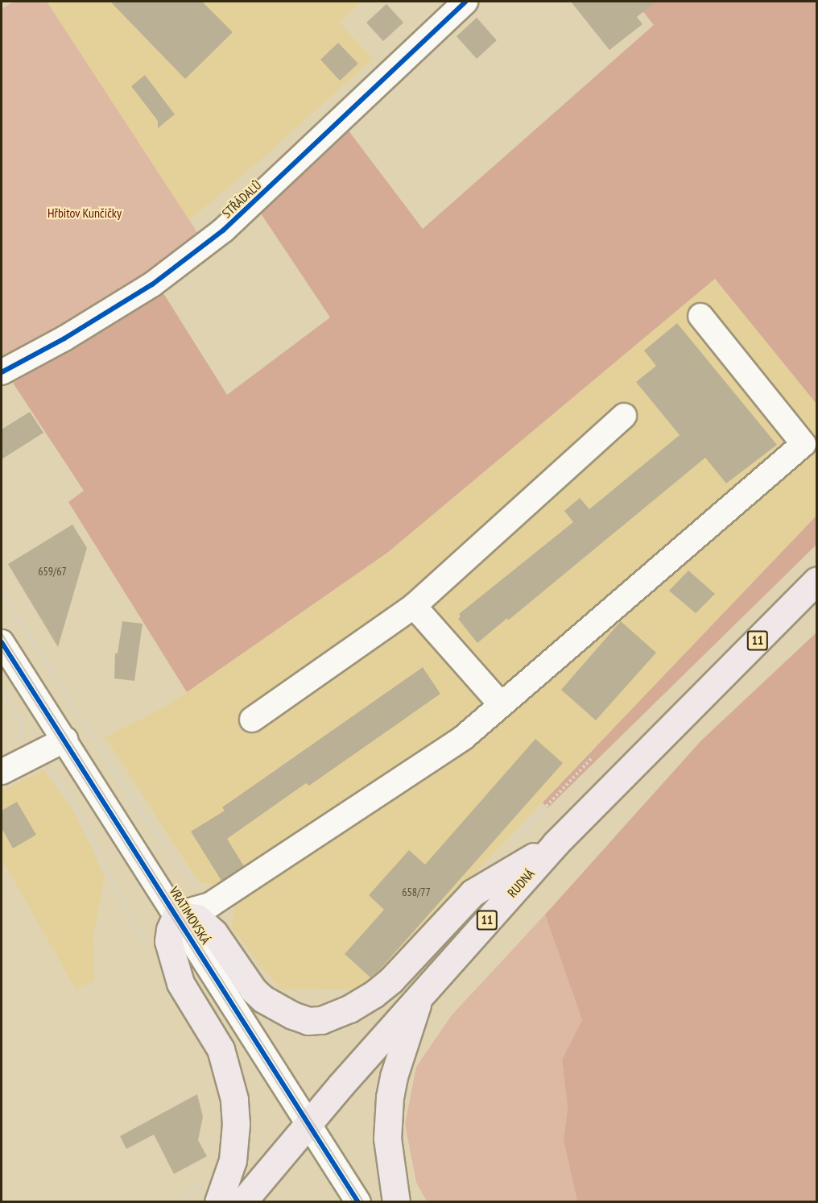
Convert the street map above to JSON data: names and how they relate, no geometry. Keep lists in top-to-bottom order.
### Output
{
  "streets": {
    "main road": ["11", "RUDNÁ"],
    "street": ["STŘÁDALŮ", "VRATIMOVSKÁ"]
  },
  "crossings": [
    ["RUDNÁ", "VRATIMOVSKÁ"]
  ],
  "parks": ["Hřbitov Kunčičky"],
  "house_numbers": ["659/67", "658/77"]
}
